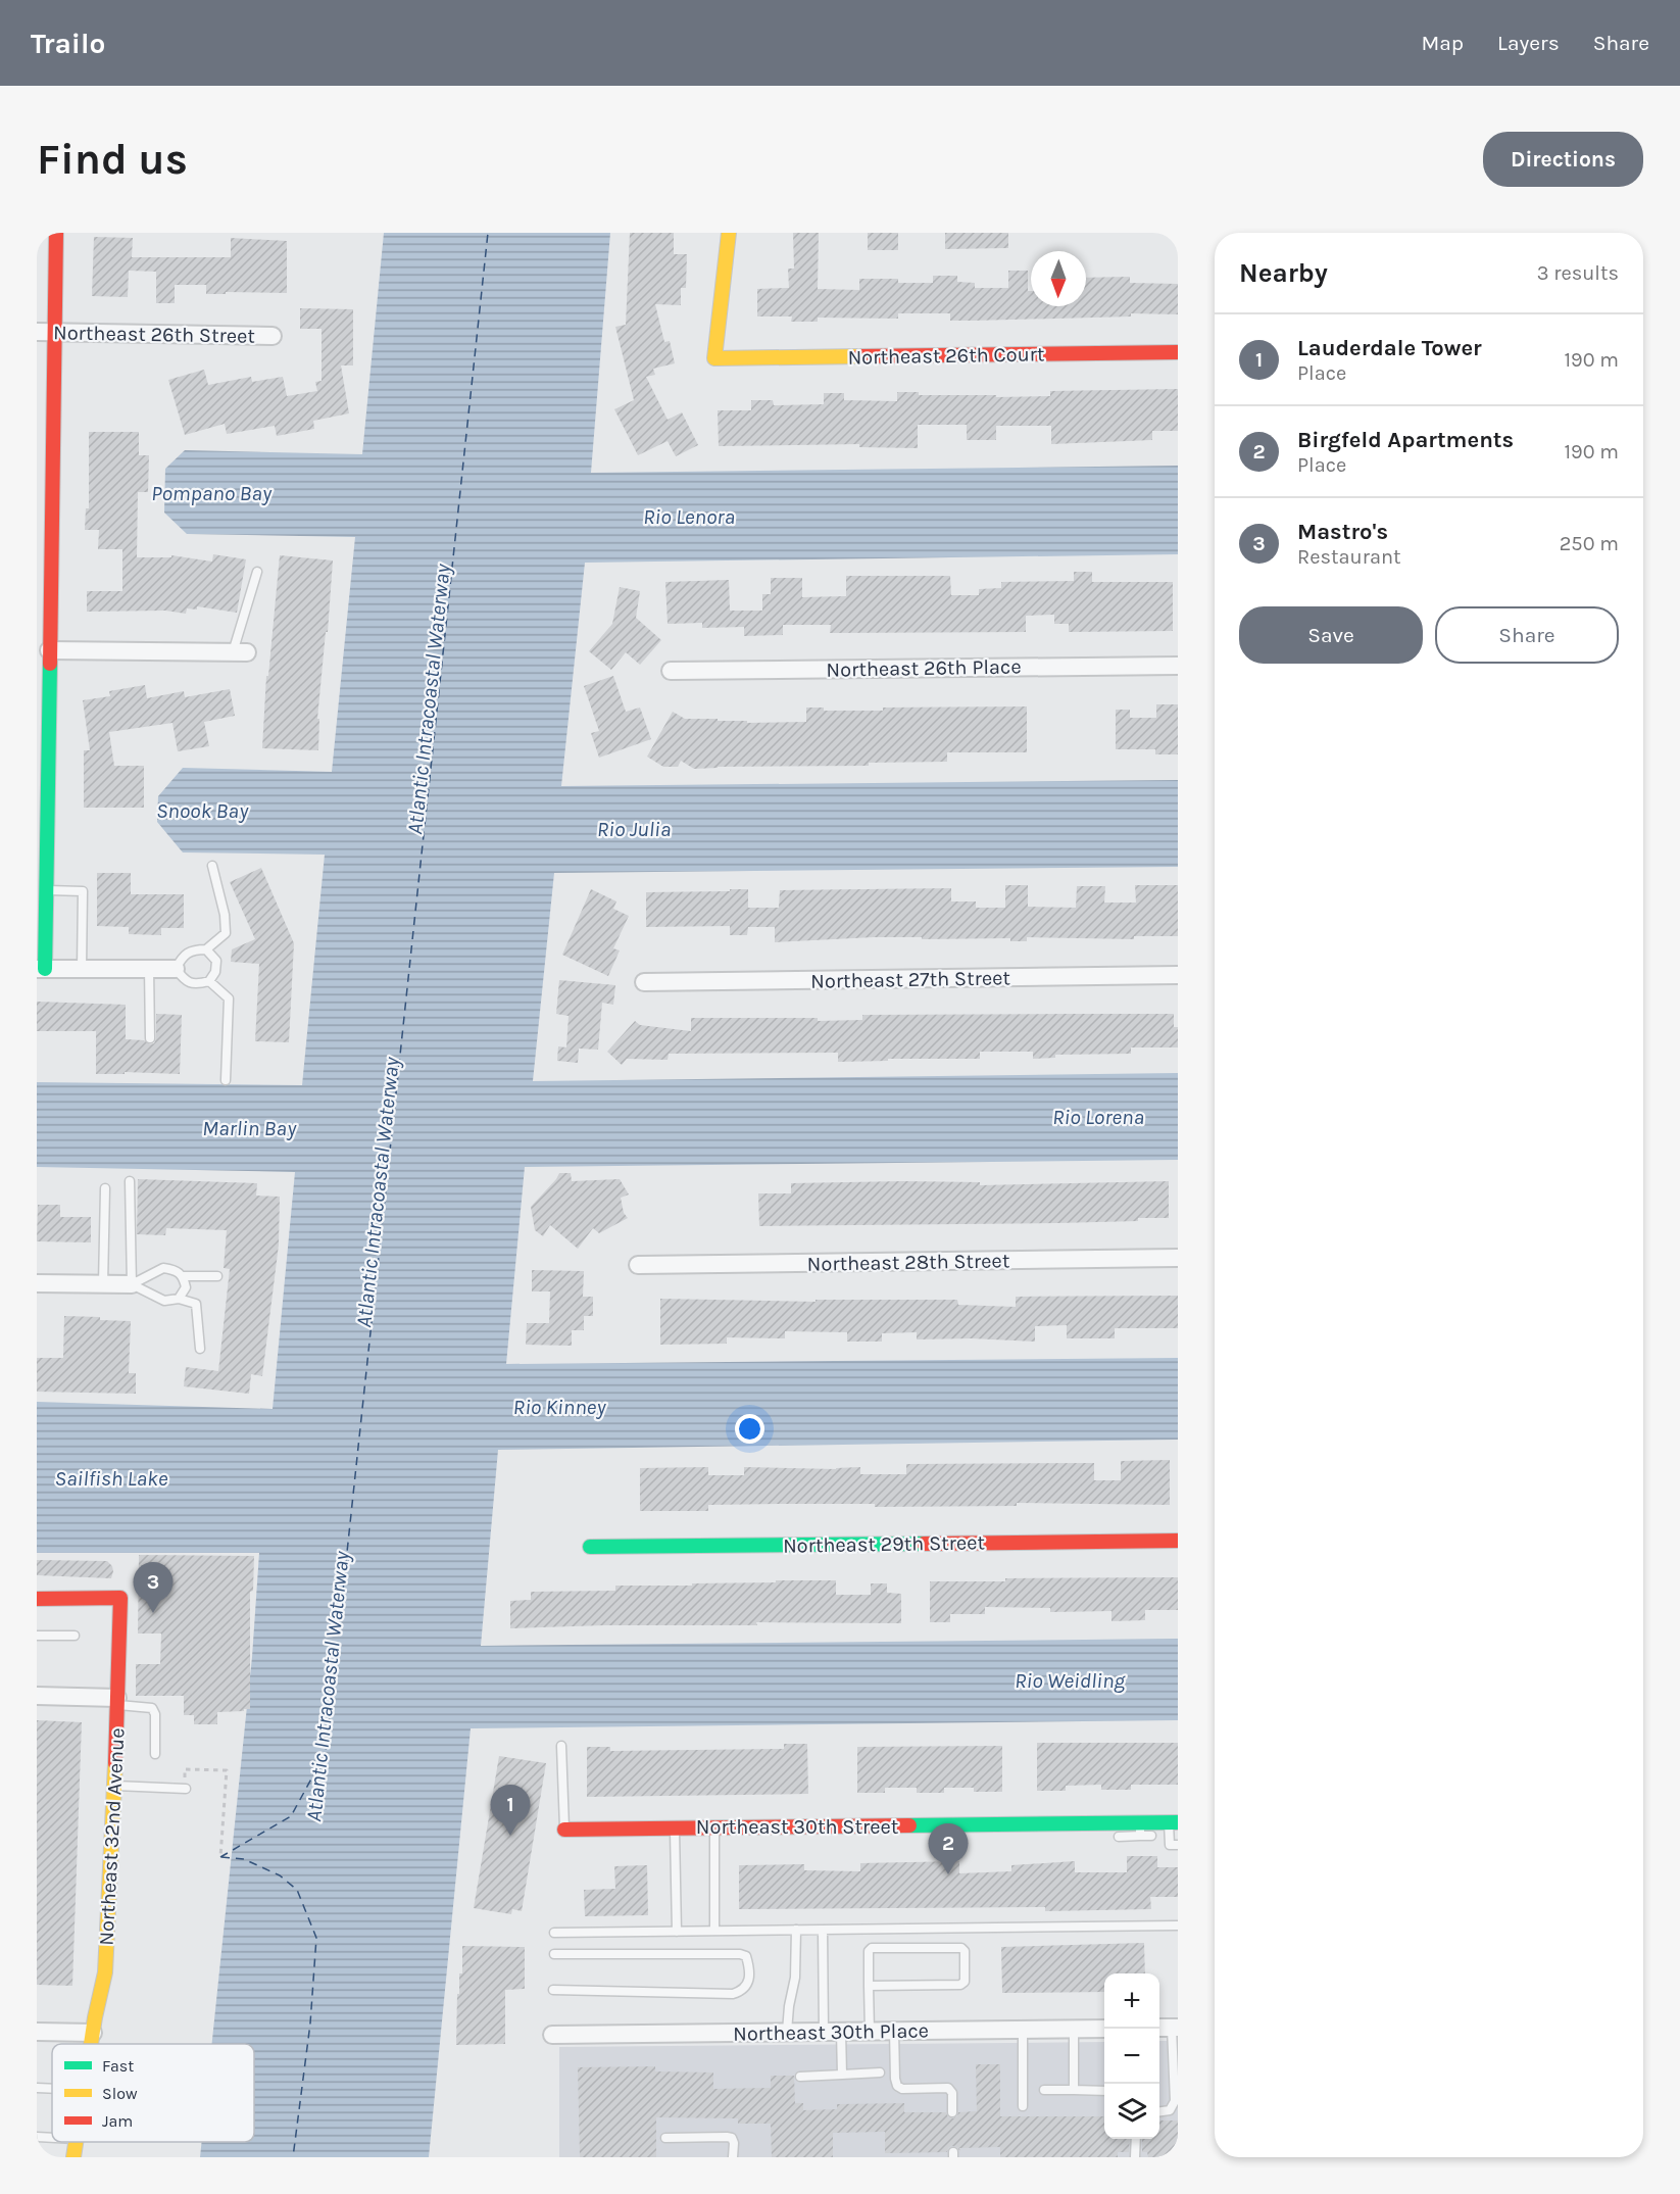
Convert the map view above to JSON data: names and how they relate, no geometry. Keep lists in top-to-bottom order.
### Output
{
  "streets": {
    "street": [
      "Northeast 26th Street",
      "Northeast 26th Court",
      "Northeast 26th Place",
      "Northeast 27th Street",
      "Northeast 28th Street",
      "Northeast 29th Street",
      "Northeast 30th Street",
      "Northeast 32nd Avenue",
      "Northeast 30th Place"
    ]
  },
  "water": [
    "Pompano Bay",
    "Rio Lenora",
    "Atlantic Intracoastal Waterway",
    "Snook Bay",
    "Rio Julia",
    "Rio Lorena",
    "Marlin Bay",
    "Rio Kinney",
    "Sailfish Lake",
    "Rio Weidling"
  ],
  "legend": ["Fast", "Slow", "Jam"],
  "north": "bottom",
  "page": {
    "header": "Trailo",
    "nav": ["Map", "Layers", "Share"],
    "buttons": [
      "Directions",
      ["Save", "Share"]
    ],
    "title": "Find us",
    "heading": ["Nearby", "3 results"],
    "list": [
      {
        "mark": "1",
        "name": "Lauderdale Tower",
        "note": "Place",
        "value": "190 m"
      },
      {
        "mark": "2",
        "name": "Birgfeld Apartments",
        "note": "Place",
        "value": "190 m"
      },
      {
        "mark": "3",
        "name": "Mastro's",
        "note": "Restaurant",
        "value": "250 m"
      }
    ],
    "pins": ["3", "1", "2"],
    "map_buttons": ["+", "−"]
  }
}
